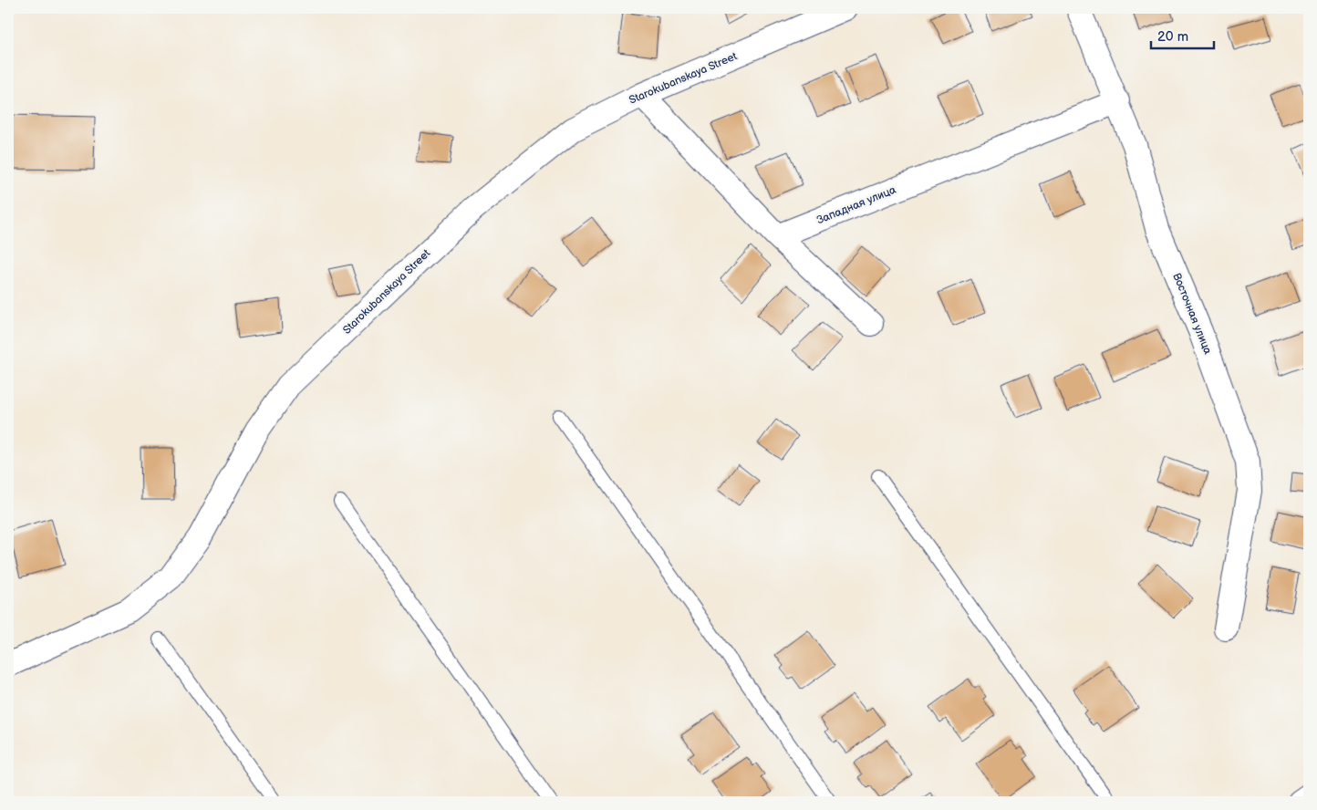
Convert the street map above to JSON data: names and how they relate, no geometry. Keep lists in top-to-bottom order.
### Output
{
  "streets": {
    "street": ["Starokubanskaya Street", "Западная улица", "Восточная улица"]
  },
  "crossings": [
    ["Западная улица", "Восточная улица"]
  ],
  "scale_bar": "20 m"
}
